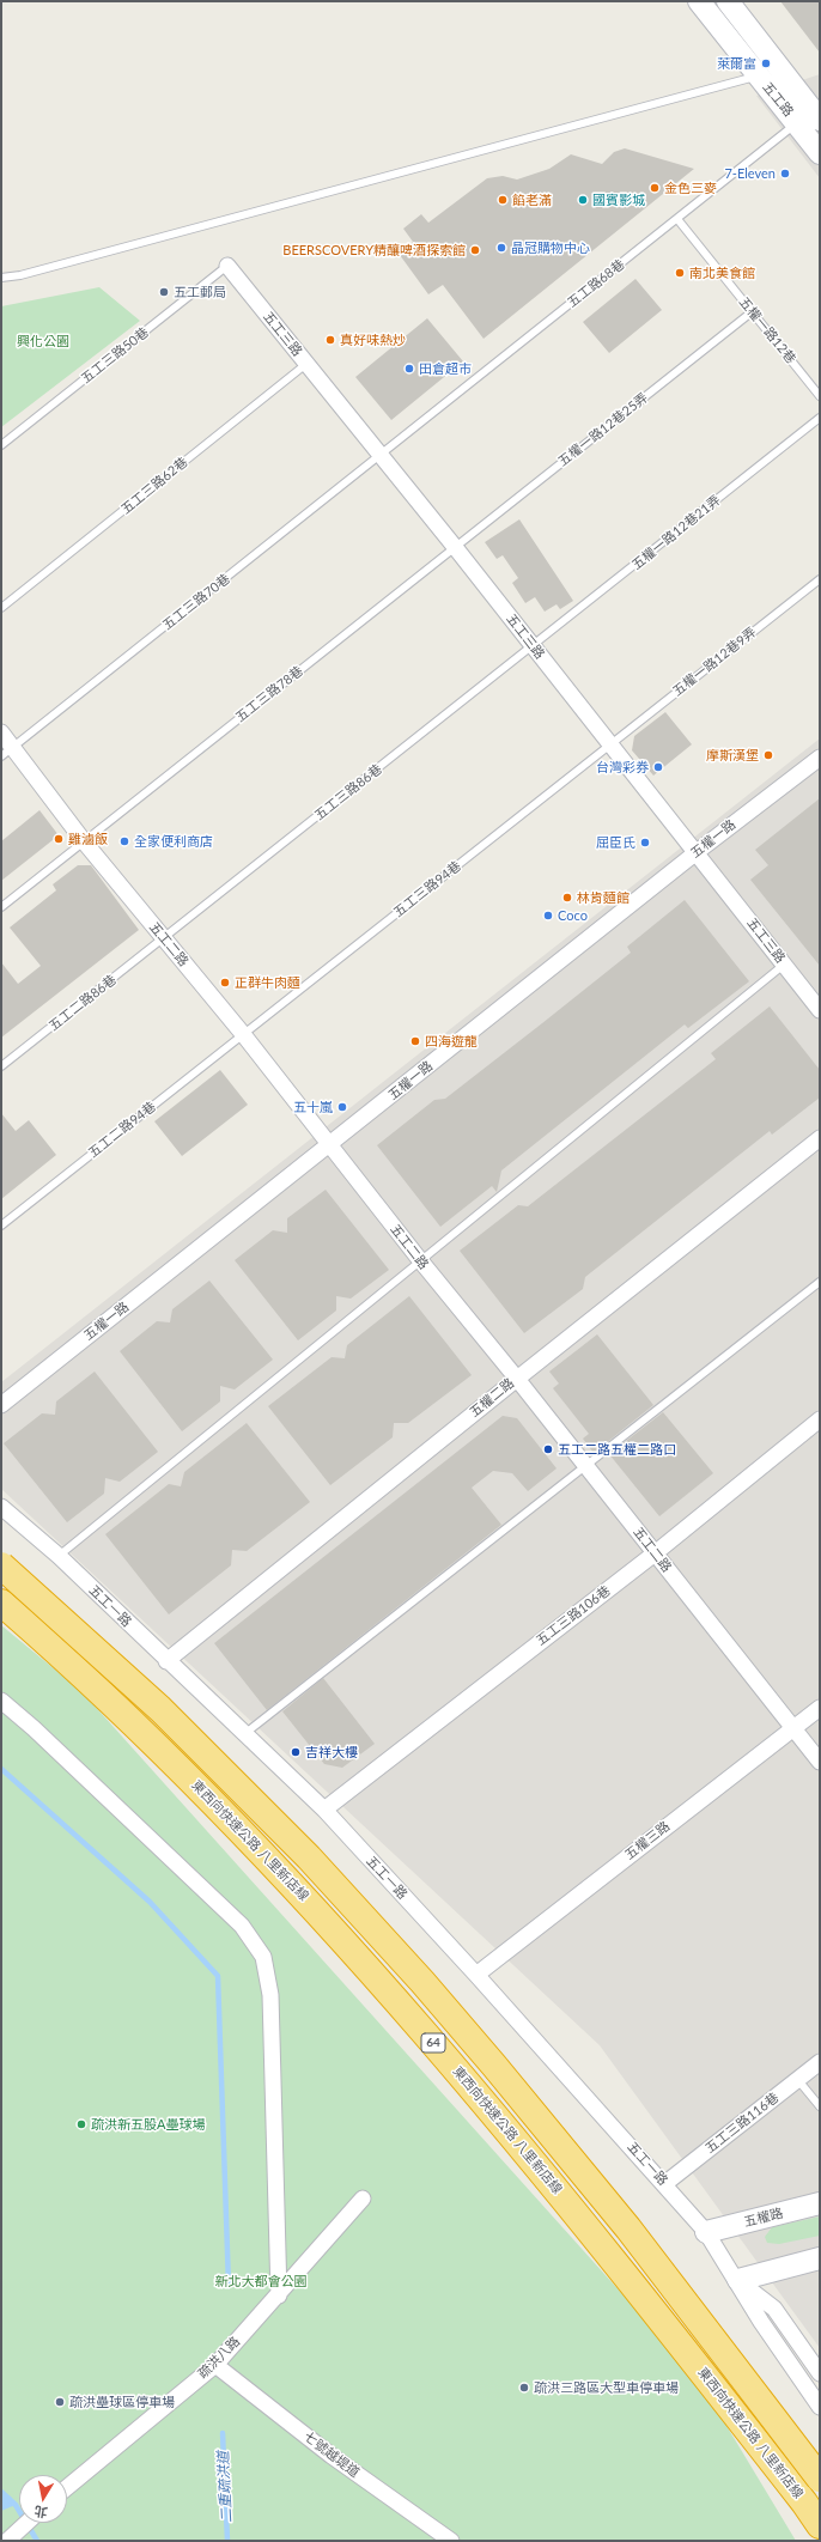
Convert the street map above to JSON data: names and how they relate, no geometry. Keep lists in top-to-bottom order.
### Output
{
  "streets": {
    "highway": ["東西向快速公路 八里新店線", "64"],
    "street": [
      "五工路",
      "五工三路",
      "五權一路",
      "五工二路",
      "五權二路",
      "五工一路",
      "五工三路106巷",
      "五權三路",
      "五工三路116巷",
      "五權路",
      "疏洪八路",
      "七號越堤道"
    ],
    "lane": [
      "五工路68巷",
      "五權一路12巷",
      "五工三路50巷",
      "五權一路12巷25弄",
      "五工三路62巷",
      "五權一路12巷21弄",
      "五工三路70巷",
      "五權一路12巷9弄",
      "五工三路78巷",
      "五工三路86巷",
      "五工三路94巷",
      "五工二路86巷",
      "五工二路94巷"
    ]
  },
  "crossings": [
    ["五工路", "五工路68巷"],
    ["五工路68巷", "五權一路12巷"],
    ["五工路68巷", "五工三路"],
    ["五工路68巷", "五工三路70巷"],
    ["五權一路12巷", "五權一路12巷25弄"],
    ["五工三路", "五工三路50巷"],
    ["五工三路", "五權一路12巷25弄"],
    ["五工三路", "五工三路62巷"],
    ["五工三路", "五權一路12巷21弄"],
    ["五工三路", "五工三路70巷"],
    ["五工三路", "五權一路12巷9弄"],
    ["五工三路", "五工三路78巷"],
    ["五工三路", "五工三路86巷"],
    ["五工三路", "五權一路"],
    ["五工三路", "五工三路94巷"],
    ["五權一路12巷25弄", "五工三路78巷"],
    ["五權一路12巷21弄", "五工三路86巷"],
    ["五工三路70巷", "五工二路"],
    ["五權一路12巷9弄", "五工三路94巷"],
    ["五工三路78巷", "五工二路"],
    ["五工三路86巷", "五工二路"],
    ["五工三路86巷", "五工二路86巷"],
    ["五權一路", "五工二路"],
    ["五工三路94巷", "五工二路"],
    ["五工三路94巷", "五工二路94巷"],
    ["五工二路", "五工二路86巷"],
    ["五工二路", "五工二路94巷"],
    ["五工二路", "五權二路"],
    ["五工二路", "五工三路106巷"],
    ["五工二路", "五權三路"],
    ["五權二路", "五工一路"],
    ["五工一路", "五工三路106巷"],
    ["五工一路", "五權三路"],
    ["五工一路", "五工三路116巷"],
    ["五工一路", "五權路"],
    ["疏洪八路", "七號越堤道"]
  ],
  "water": ["二重疏洪道"],
  "parks": ["興化公園", "新北大都會公園"],
  "places": [
    "萊爾富",
    "7-Eleven",
    "金色三麥",
    "餡老滿",
    "國賓影城",
    "晶冠購物中心",
    "BEERSCOVERY精釀啤酒探索館",
    "南北美食館",
    "五工郵局",
    "真好味熱炒",
    "田倉超市",
    "摩斯漢堡",
    "台灣彩券",
    "雞滷飯",
    "全家便利商店",
    "屈臣氏",
    "林肯麵館",
    "Coco",
    "正群牛肉麵",
    "四海遊龍",
    "五十嵐",
    "五工二路五權二路口",
    "吉祥大樓",
    "疏洪新五股A壘球場",
    "疏洪三路區大型車停車場",
    "疏洪壘球區停車場"
  ],
  "north": "bottom"
}
